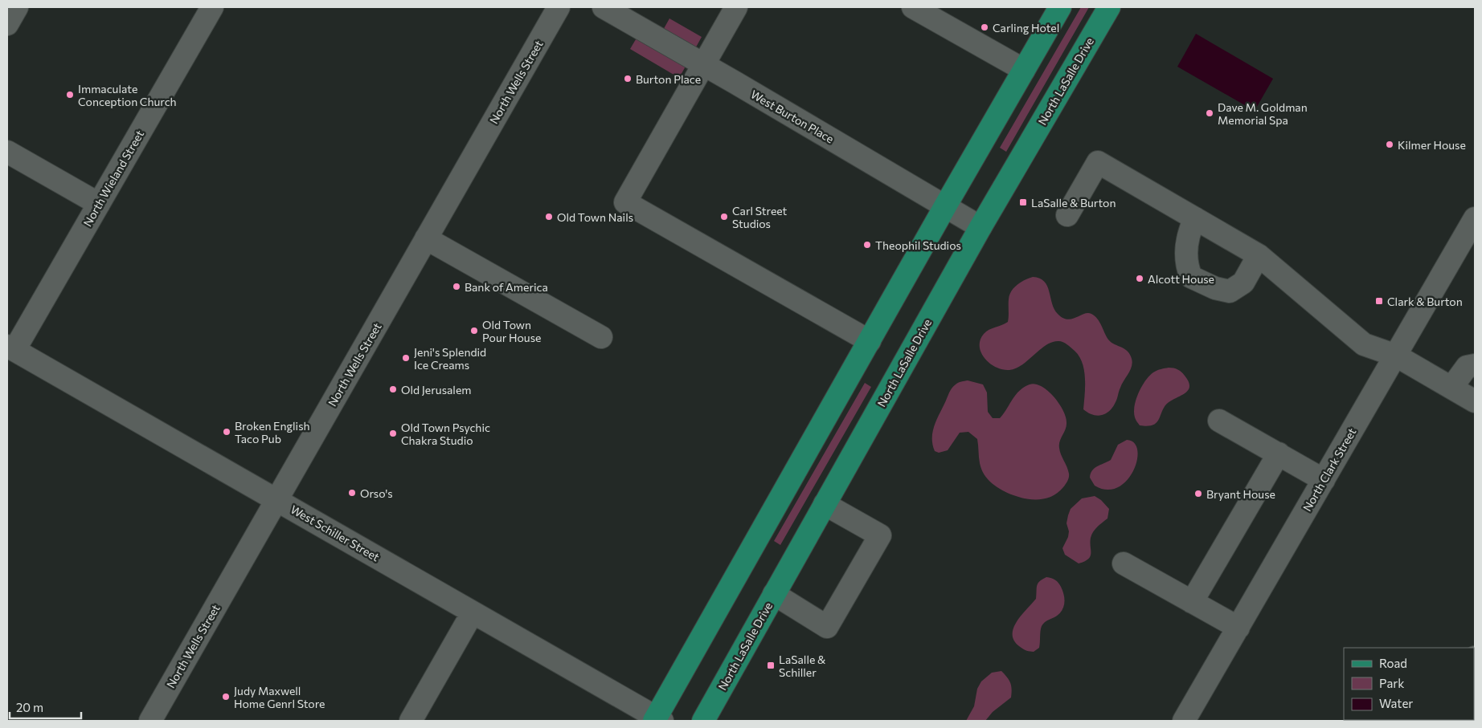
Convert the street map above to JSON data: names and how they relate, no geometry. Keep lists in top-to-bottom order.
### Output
{
  "streets": {
    "main road": ["North LaSalle Drive"],
    "street": [
      "North Wells Street",
      "West Burton Place",
      "North Wieland Street",
      "North Clark Street",
      "West Schiller Street"
    ]
  },
  "crossings": [
    ["North LaSalle Drive", "West Burton Place"],
    ["North Wells Street", "West Schiller Street"],
    ["North Wieland Street", "West Schiller Street"]
  ],
  "places": {
    "other": [
      "Carling Hotel",
      "Burton Place",
      "Immaculate Conception Church",
      "Dave M. Goldman Memorial Spa",
      "Kilmer House",
      "Old Town Nails",
      "Carl Street Studios",
      "Theophil Studios",
      "Alcott House",
      "Bank of America",
      "Old Town Pour House",
      "Jeni's Splendid Ice Creams",
      "Old Jerusalem",
      "Broken English Taco Pub",
      "Old Town Psychic Chakra Studio",
      "Orso's",
      "Bryant House",
      "Judy Maxwell Home Genrl Store"
    ],
    "transit": ["LaSalle & Burton", "Clark & Burton", "LaSalle & Schiller"]
  },
  "legend": ["Road", "Park", "Water"],
  "scale_bar": "20 m"
}
